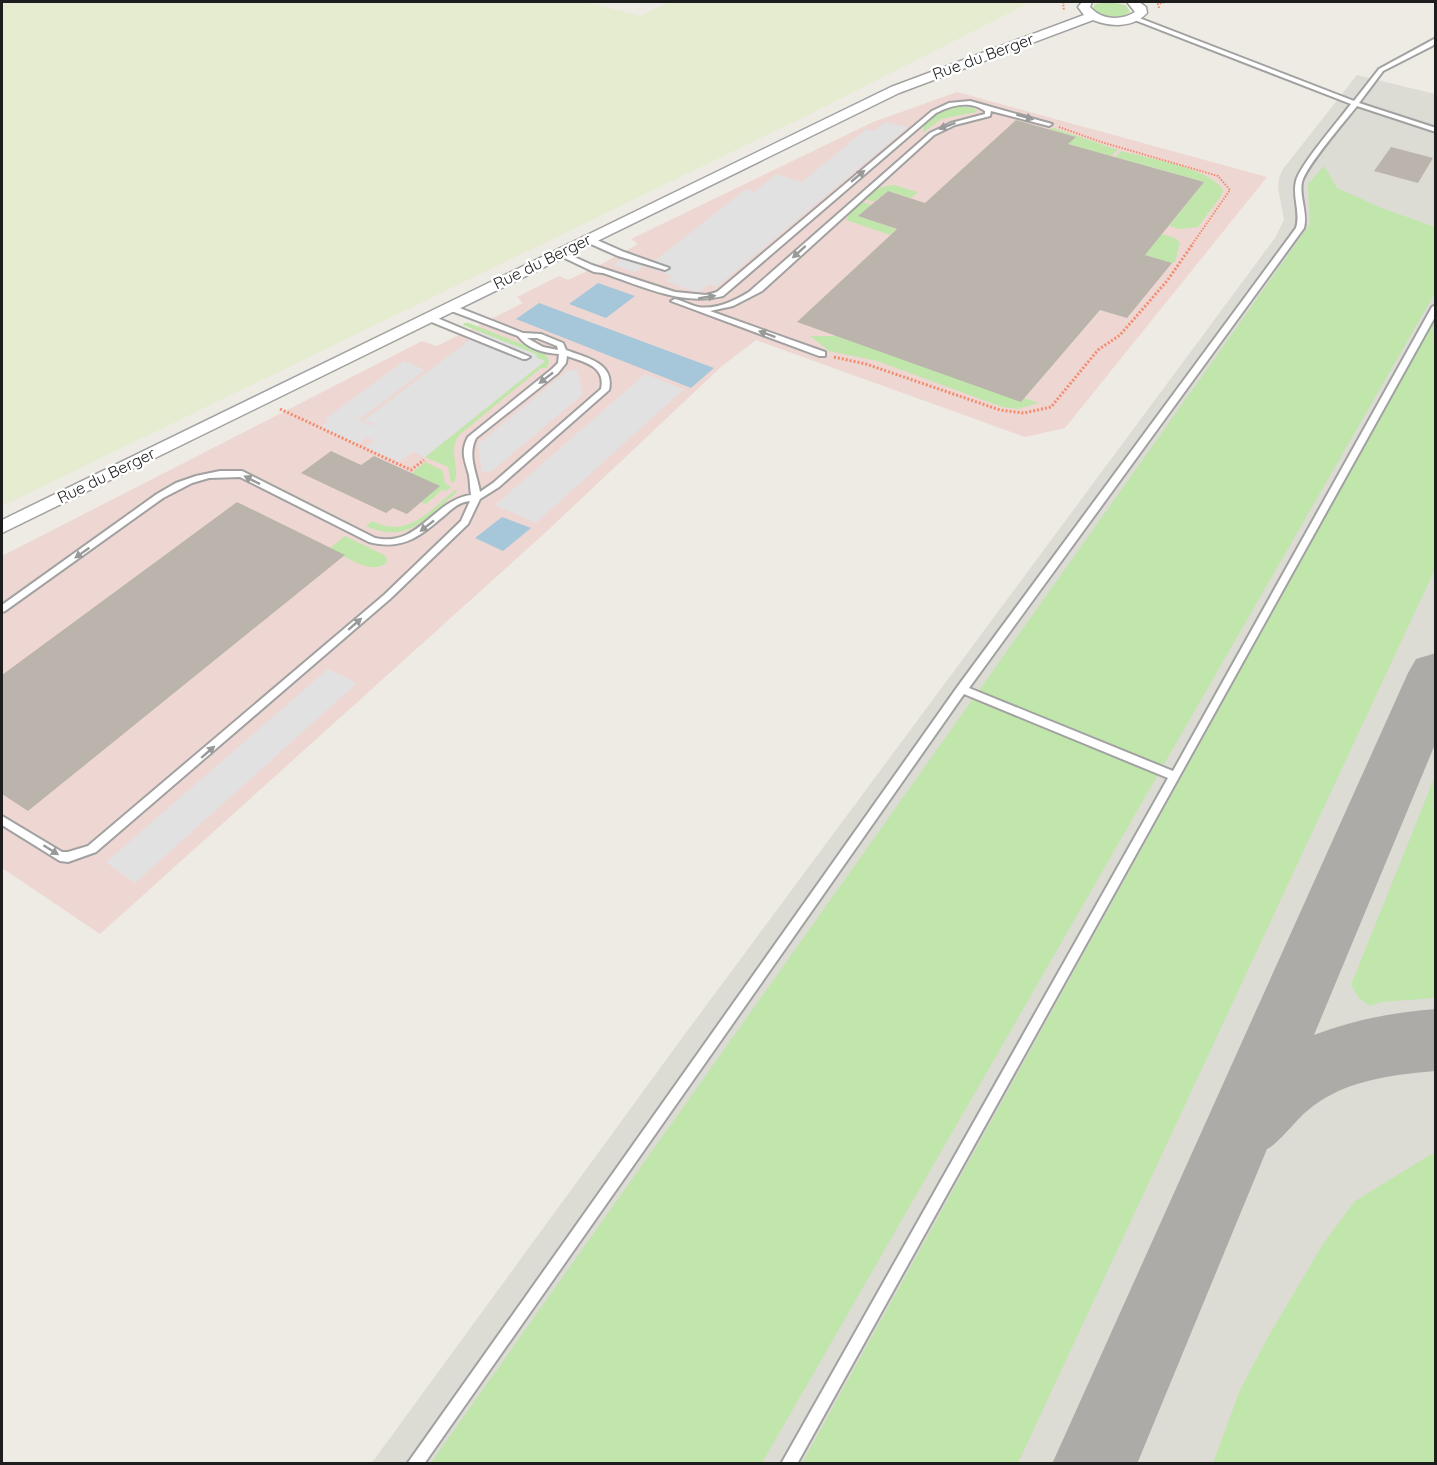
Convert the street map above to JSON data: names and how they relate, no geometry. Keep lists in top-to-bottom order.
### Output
{
  "streets": {
    "street": ["Rue du Berger"]
  }
}
